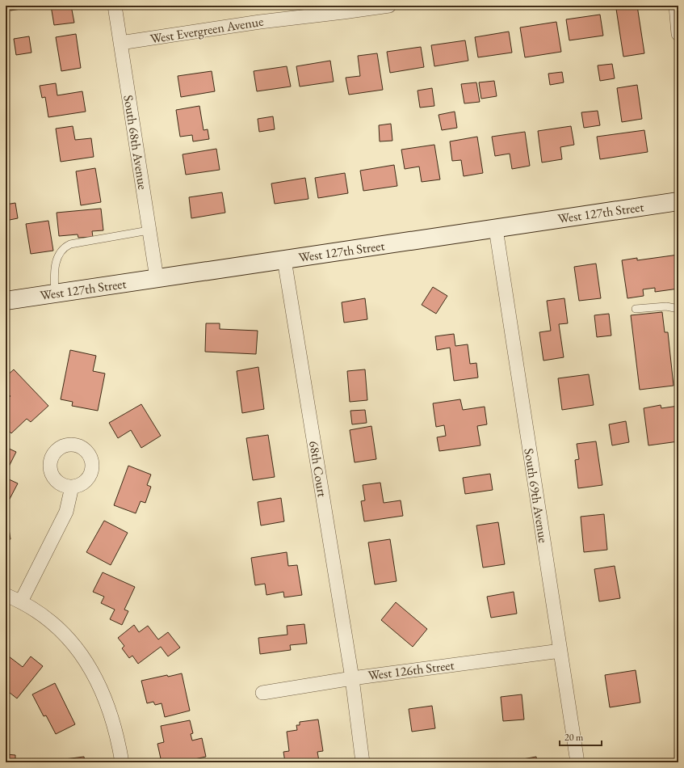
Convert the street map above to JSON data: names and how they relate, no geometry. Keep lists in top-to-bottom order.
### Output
{
  "streets": {
    "main road": ["West 127th Street"],
    "street": [
      "West Evergreen Avenue",
      "South 68th Avenue",
      "68th Court",
      "South 69th Avenue",
      "West 126th Street"
    ]
  },
  "crossings": [
    ["West Evergreen Avenue", "South 68th Avenue"],
    ["South 68th Avenue", "West 127th Street"],
    ["West 127th Street", "68th Court"],
    ["West 127th Street", "South 69th Avenue"],
    ["68th Court", "West 126th Street"],
    ["South 69th Avenue", "West 126th Street"]
  ],
  "scale_bar": "20 m"
}
